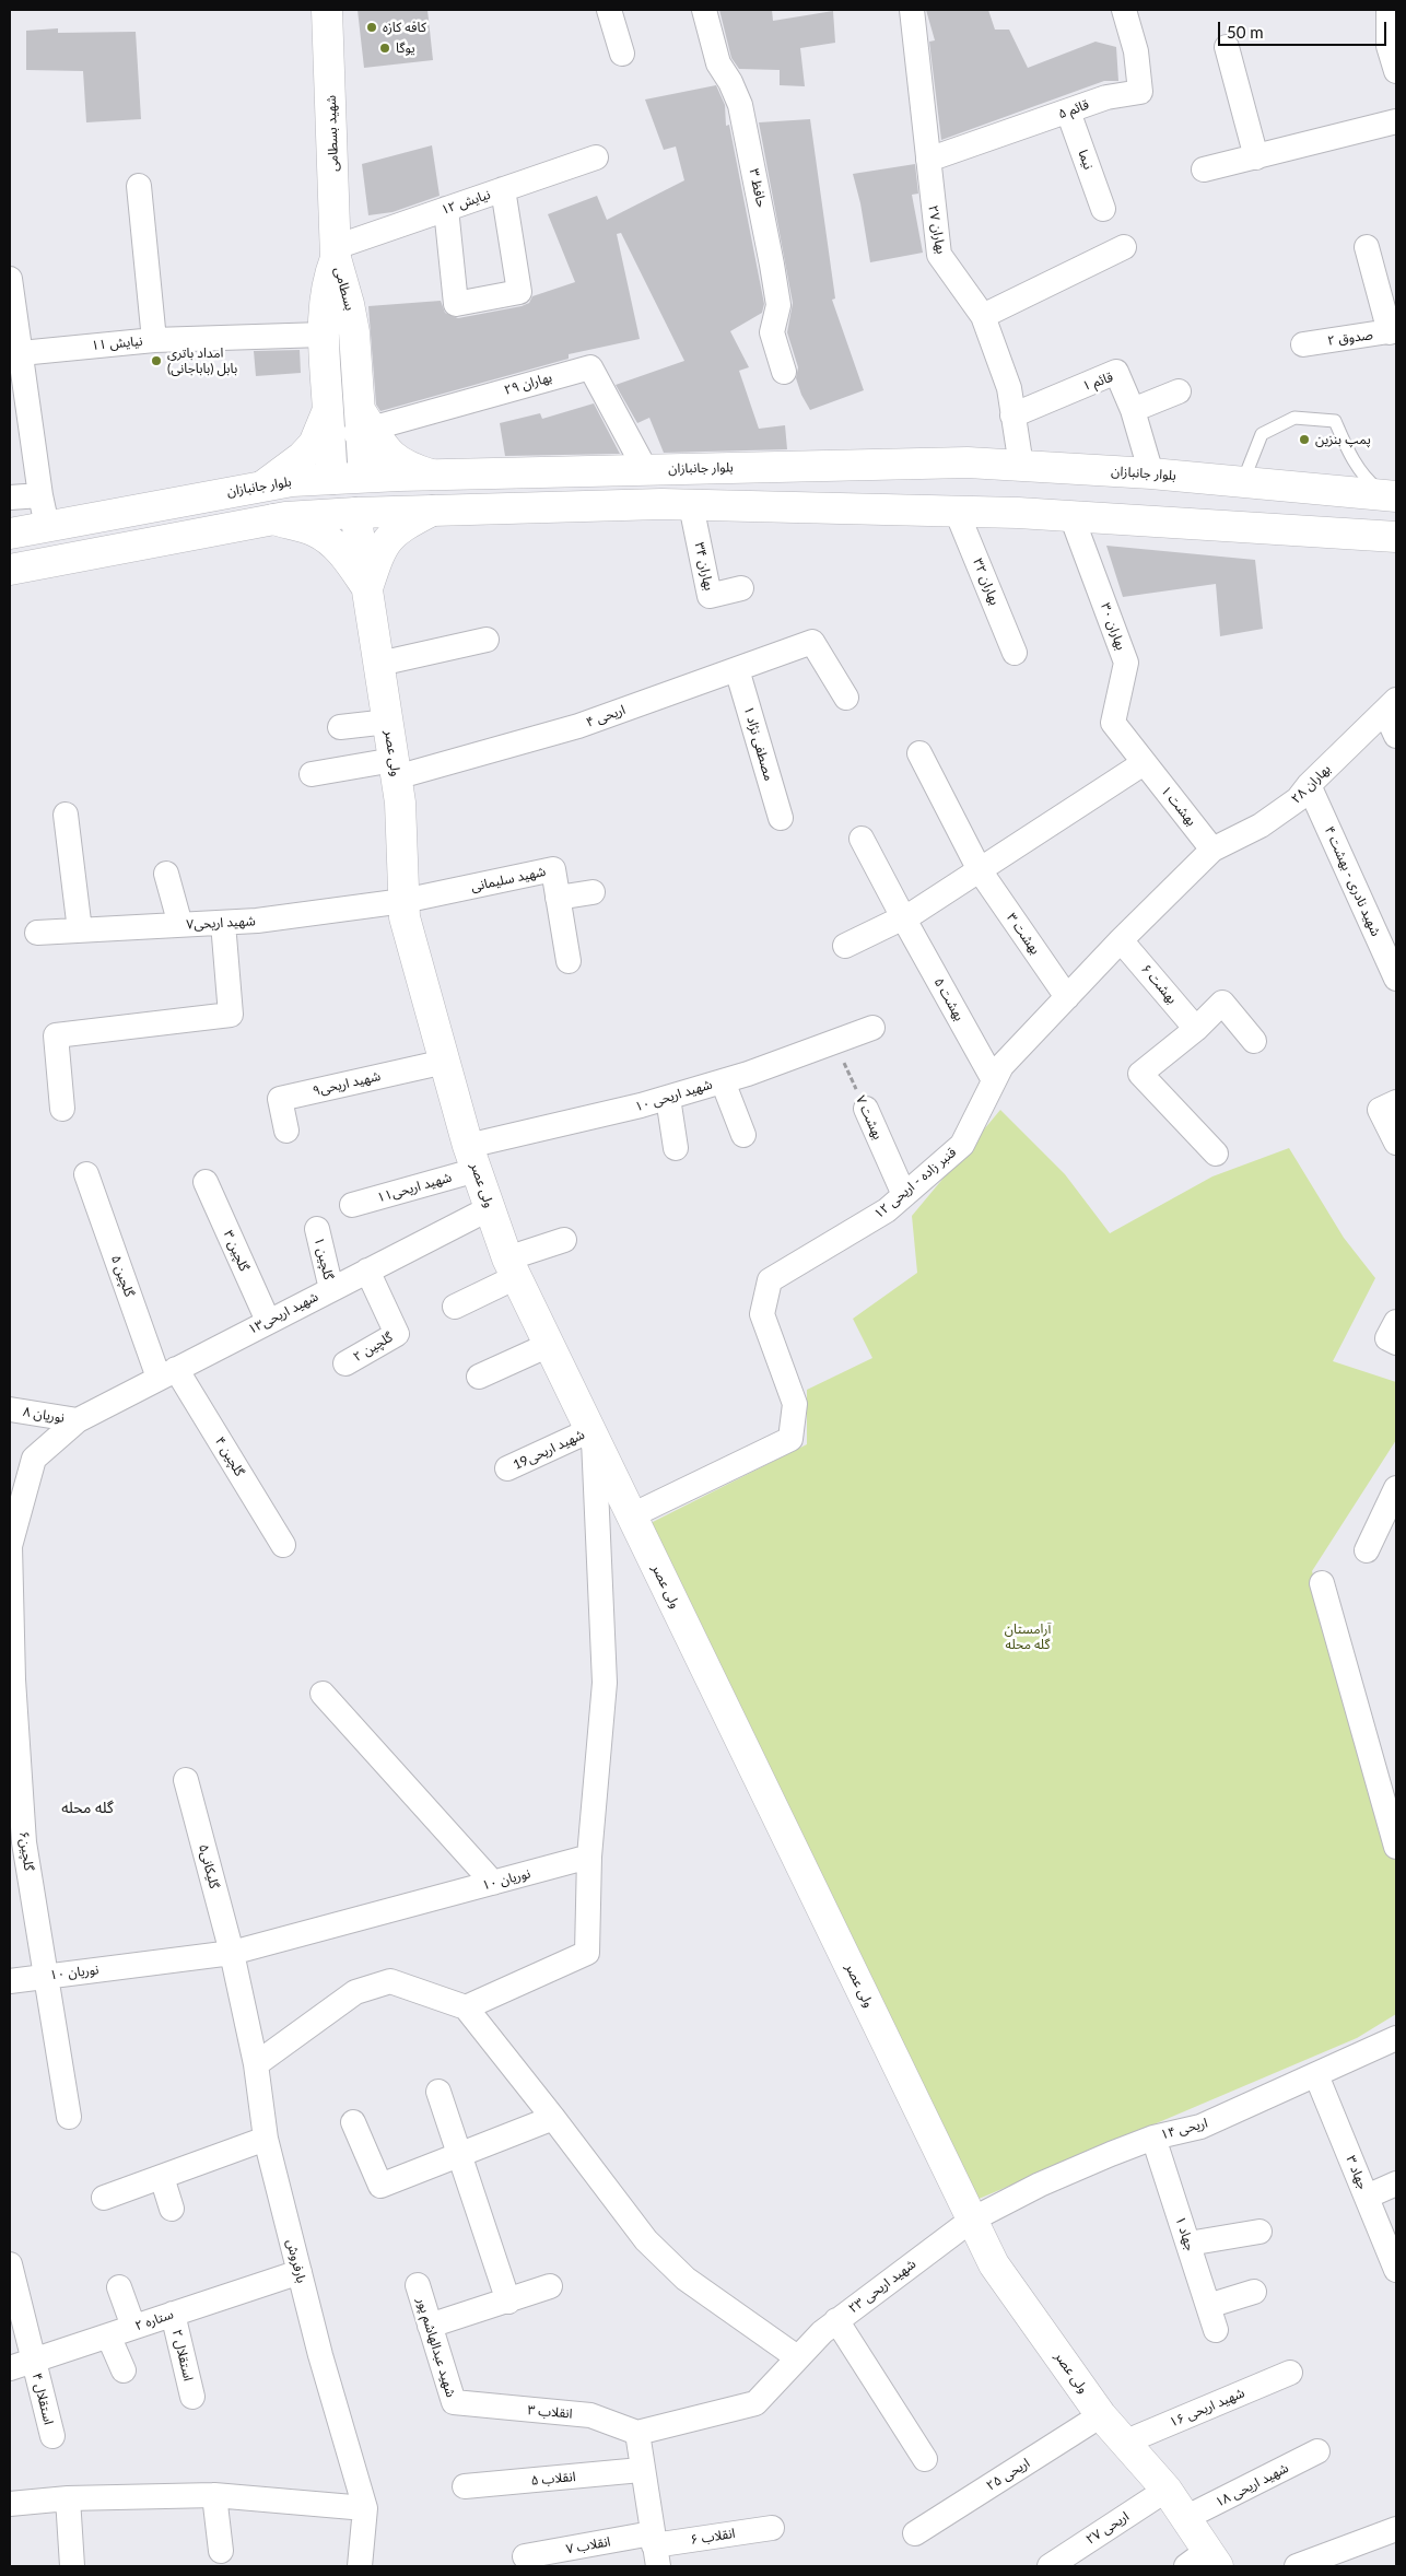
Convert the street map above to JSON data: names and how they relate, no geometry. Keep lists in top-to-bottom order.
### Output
{
  "streets": {
    "main road": [
      "شهید بسطامی",
      "بسطامی",
      "بلوار جانبازان",
      "ولی عصر"
    ],
    "street": [
      "قائم ۵",
      "نیما",
      "حافظ ۳",
      "نیایش ۱۲",
      "بهاران ۲۷",
      "صدوق ۲",
      "نیایش ۱۱",
      "قائم ۱",
      "بهاران ۲۹",
      "بهاران ۳۴",
      "بهاران ۳۲",
      "بهاران ۳۰",
      "اریحی ۴",
      "مصطفی نژاد ۱",
      "بهاران ۲۸",
      "بهشت ۱",
      "شهید سلیمانی",
      "شهید نادری - بهشت ۴",
      "شهید اریحی۷",
      "بهشت ۳",
      "بهشت ۶",
      "بهشت ۵",
      "شهید اریحی۹",
      "شهید اریحی ۱۰",
      "بهشت ۷",
      "قنبر زاده - اریحی ۱۲",
      "شهید اریحی۱۱",
      "گلچین ۳",
      "گلچین ۱",
      "گلچین ۵",
      "شهید اریحی۱۳",
      "گلچین ۲",
      "نوریان ۸",
      "شهید اریحی19",
      "گلچین ۴",
      "گلچین۶",
      "گلیکانی۵",
      "نوریان ۱۰",
      "اریحی ۱۴",
      "جهاد ۳",
      "جهاد ۱",
      "بارفروش",
      "شهید اریحی ۲۳",
      "ستاره ۲",
      "شهید عبدالهاشم پور",
      "استقلال ۲",
      "استقلال ۴",
      "شهید اریحی ۱۶",
      "انقلاب ۳",
      "اریحی ۲۵",
      "انقلاب ۵",
      "شهید اریحی ۱۸",
      "اریحی ۲۷",
      "انقلاب ۶",
      "انقلاب ۷"
    ]
  },
  "crossings": [
    ["قائم ۵", "نیما"],
    ["قائم ۵", "بهاران ۲۷"],
    ["شهید بسطامی", "نیایش ۱۲"],
    ["شهید بسطامی", "بسطامی"],
    ["نیایش ۱۲", "بسطامی"],
    ["بهاران ۲۷", "قائم ۱"],
    ["بهاران ۲۷", "بلوار جانبازان"],
    ["بسطامی", "نیایش ۱۱"],
    ["بسطامی", "بهاران ۲۹"],
    ["بسطامی", "بلوار جانبازان"],
    ["قائم ۱", "بلوار جانبازان"],
    ["بهاران ۲۹", "بلوار جانبازان"],
    ["بهاران ۳۰", "بهشت ۱"],
    ["اریحی ۴", "مصطفی نژاد ۱"],
    ["اریحی ۴", "ولی عصر"],
    ["ولی عصر", "شهید سلیمانی"],
    ["ولی عصر", "شهید اریحی۷"],
    ["ولی عصر", "شهید اریحی۹"],
    ["ولی عصر", "شهید اریحی ۱۰"],
    ["ولی عصر", "قنبر زاده - اریحی ۱۲"],
    ["ولی عصر", "شهید اریحی۱۱"],
    ["ولی عصر", "شهید اریحی۱۳"],
    ["ولی عصر", "شهید اریحی19"],
    ["ولی عصر", "اریحی ۱۴"],
    ["ولی عصر", "شهید اریحی ۲۳"],
    ["ولی عصر", "شهید اریحی ۱۶"],
    ["ولی عصر", "اریحی ۲۵"],
    ["ولی عصر", "شهید اریحی ۱۸"],
    ["ولی عصر", "اریحی ۲۷"],
    ["بهاران ۲۸", "بهشت ۱"],
    ["بهاران ۲۸", "شهید نادری - بهشت ۴"],
    ["بهاران ۲۸", "قنبر زاده - اریحی ۱۲"],
    ["بهشت ۱", "قنبر زاده - اریحی ۱۲"],
    ["شهید سلیمانی", "شهید اریحی۷"],
    ["بهشت ۳", "قنبر زاده - اریحی ۱۲"],
    ["بهشت ۶", "قنبر زاده - اریحی ۱۲"],
    ["بهشت ۵", "قنبر زاده - اریحی ۱۲"],
    ["شهید اریحی ۱۰", "بهشت ۷"],
    ["شهید اریحی ۱۰", "شهید اریحی۱۱"],
    ["بهشت ۷", "قنبر زاده - اریحی ۱۲"],
    ["گلچین ۳", "شهید اریحی۱۳"],
    ["گلچین ۱", "شهید اریحی۱۳"],
    ["گلچین ۵", "شهید اریحی۱۳"],
    ["گلچین ۵", "گلچین ۴"],
    ["شهید اریحی۱۳", "گلچین ۲"],
    ["شهید اریحی۱۳", "نوریان ۸"],
    ["شهید اریحی۱۳", "گلچین ۴"],
    ["شهید اریحی۱۳", "گلچین۶"],
    ["نوریان ۸", "گلچین۶"],
    ["گلچین۶", "نوریان ۱۰"],
    ["گلیکانی۵", "نوریان ۱۰"],
    ["گلیکانی۵", "بارفروش"],
    ["نوریان ۱۰", "بارفروش"],
    ["اریحی ۱۴", "جهاد ۳"],
    ["اریحی ۱۴", "جهاد ۱"],
    ["اریحی ۱۴", "شهید اریحی ۲۳"],
    ["بارفروش", "ستاره ۲"],
    ["شهید اریحی ۲۳", "انقلاب ۳"],
    ["ستاره ۲", "استقلال ۲"],
    ["ستاره ۲", "استقلال ۴"],
    ["شهید عبدالهاشم پور", "انقلاب ۳"],
    ["انقلاب ۶", "انقلاب ۷"]
  ],
  "districts": ["گله محله"],
  "parks": ["آرامستان گله محله"],
  "places": [
    "کافه کازه",
    "یوگا",
    "امداد باتری بابل (باباجانی)",
    "پمپ بنزین"
  ],
  "scale_bar": "50 m"
}
